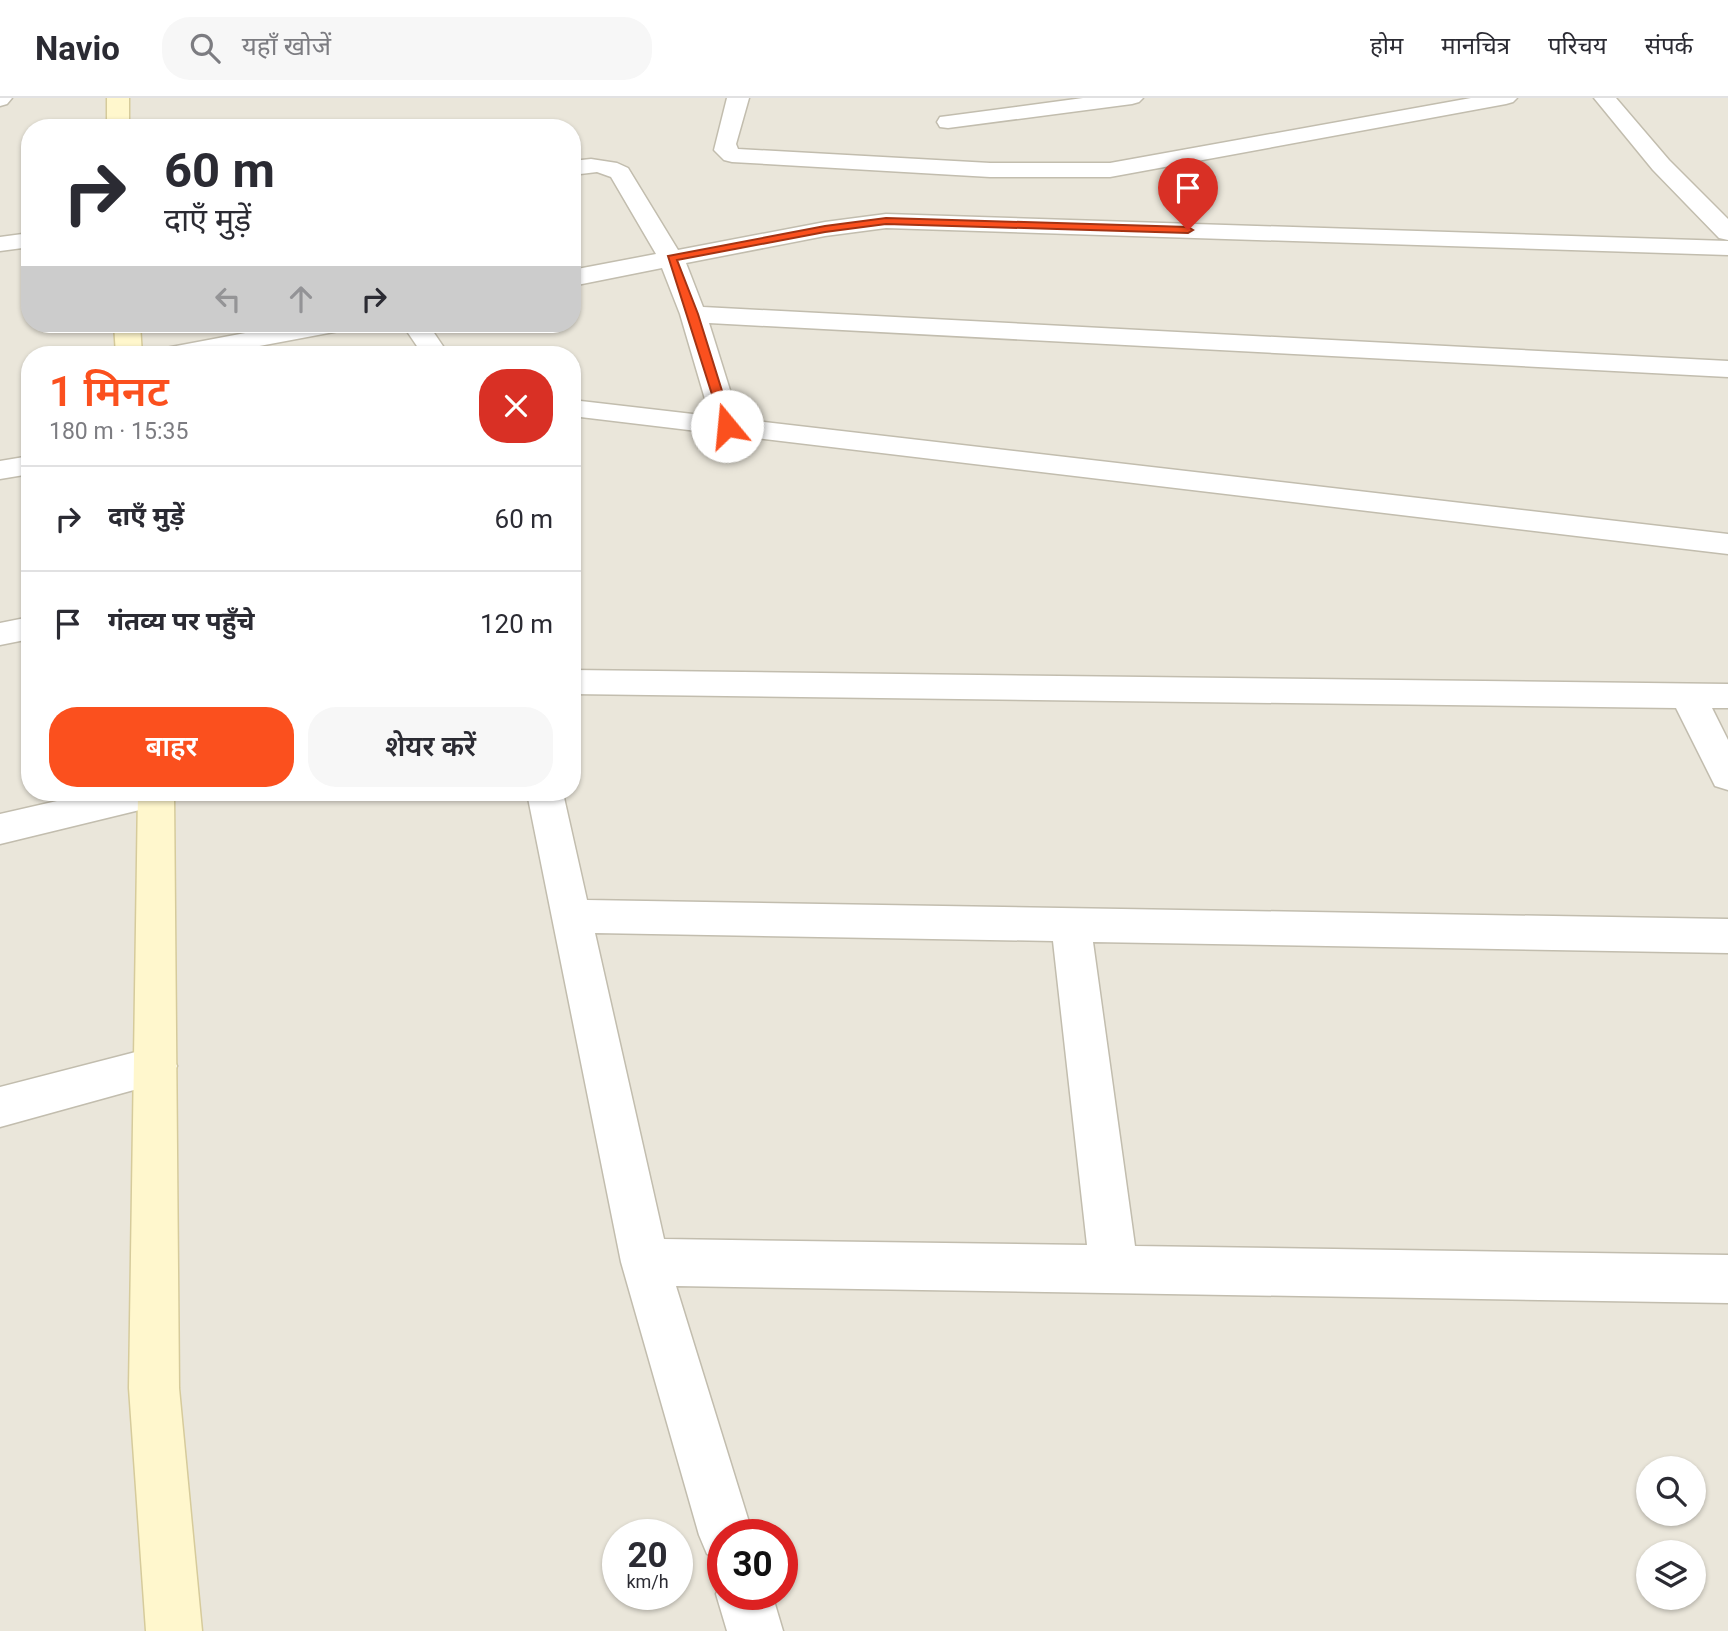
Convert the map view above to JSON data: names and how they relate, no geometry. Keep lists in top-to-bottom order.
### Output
{
  "page": {
    "header": "Navio",
    "search": "यहाँ खोजें",
    "nav": [
      "होम",
      "मानचित्र",
      "परिचय",
      "संपर्क"
    ],
    "turn": ["60 m", "दाएँ मुड़ें"],
    "heading": ["1 मिनट", "180 m · 15:35"],
    "list": [
      {
        "name": "दाएँ मुड़ें",
        "value": "60 m"
      },
      {
        "name": "गंतव्य पर पहुँचे",
        "value": "120 m"
      }
    ],
    "buttons": ["बाहर", "शेयर करें"],
    "speed": "20 km/h",
    "limit": "30"
  }
}
